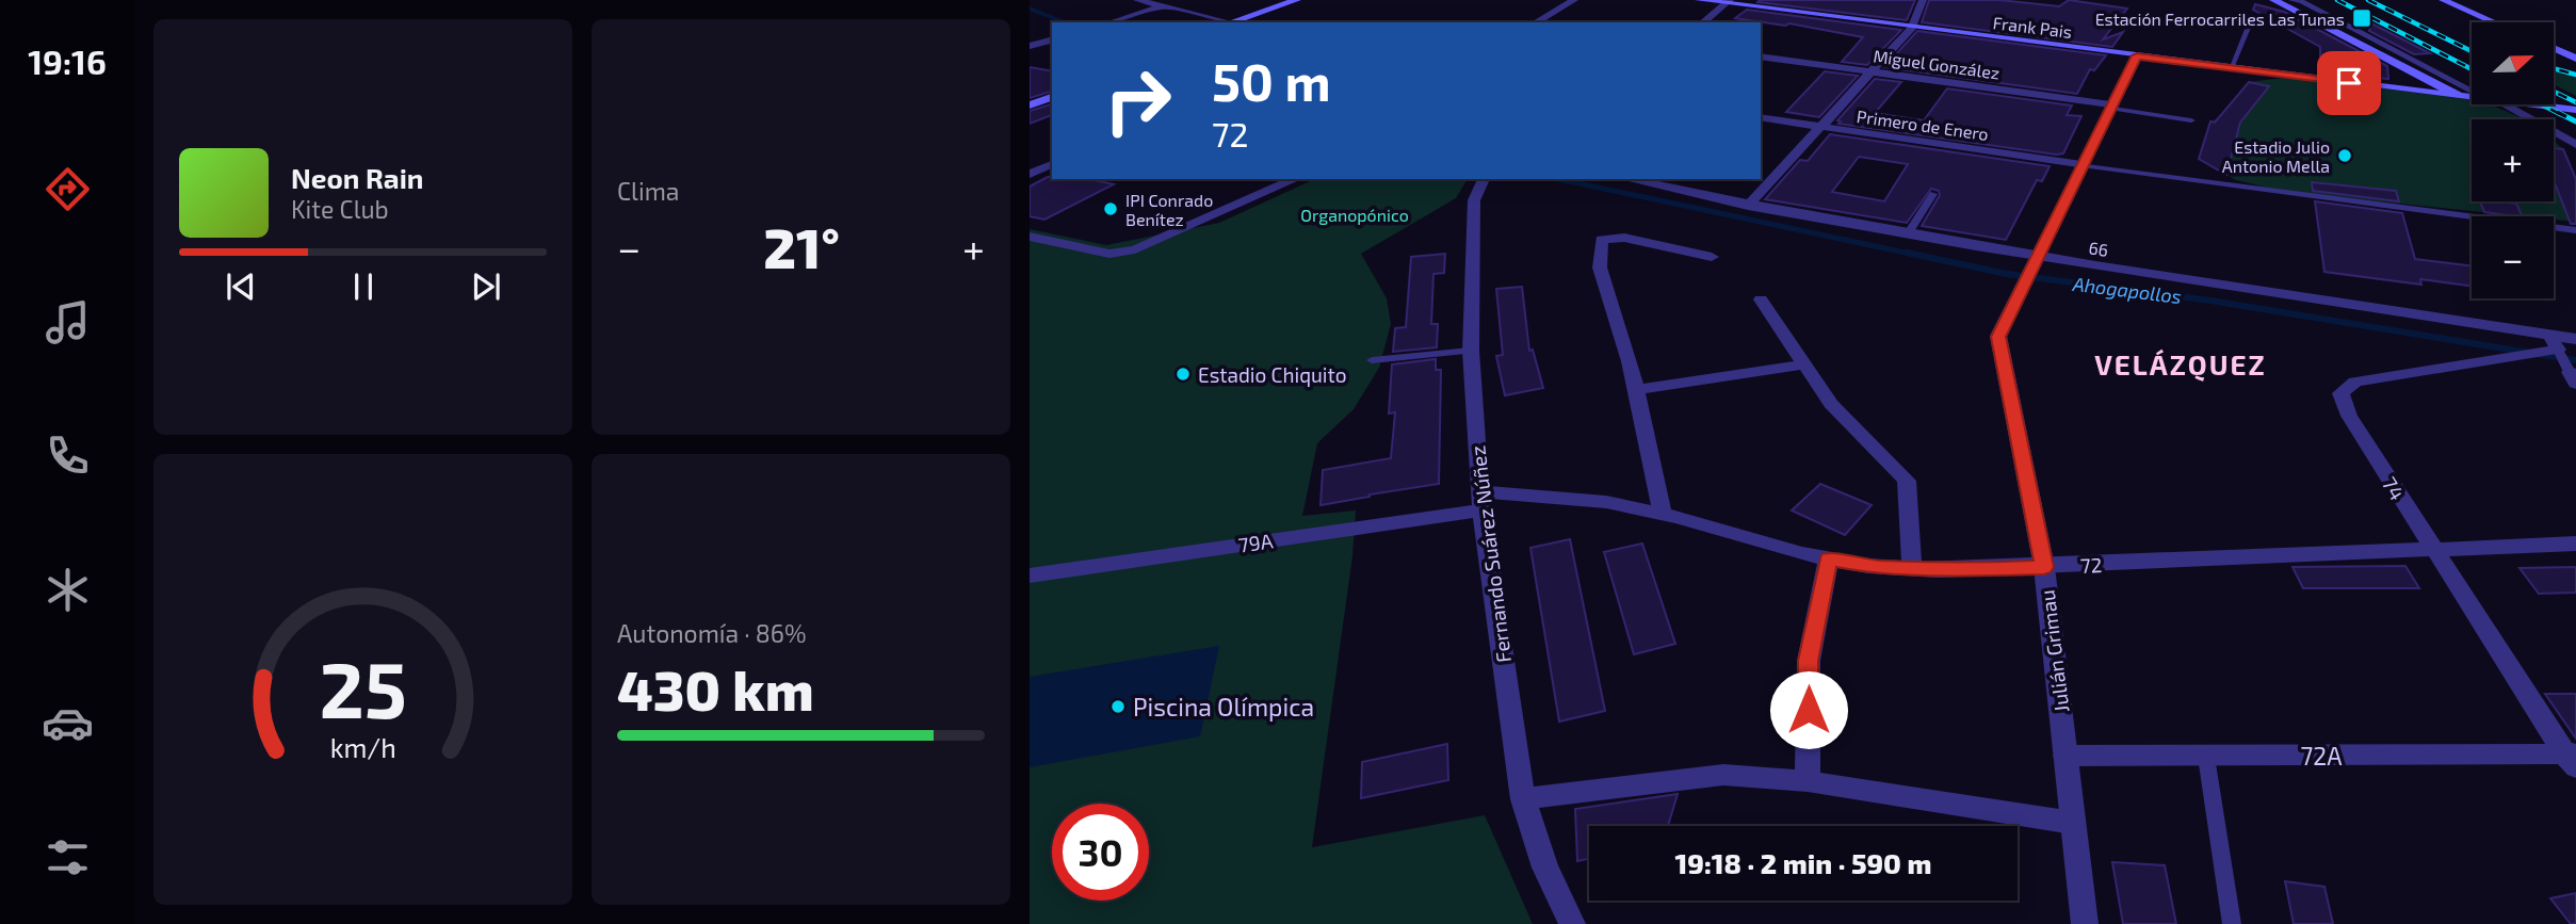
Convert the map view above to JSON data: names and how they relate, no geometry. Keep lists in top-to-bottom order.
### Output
{
  "streets": {
    "main road": ["Frank Pais"],
    "street": [
      "Miguel González",
      "Primero de Enero",
      "66",
      "74",
      "79A",
      "Fernando Suárez Núñez",
      "72",
      "Julián Grimau",
      "72A"
    ]
  },
  "crossings": [
    ["Frank Pais", "Julián Grimau"],
    ["Miguel González", "Julián Grimau"],
    ["Primero de Enero", "Julián Grimau"],
    ["66", "74"],
    ["66", "Julián Grimau"],
    ["74", "72"],
    ["74", "72A"],
    ["79A", "Fernando Suárez Núñez"],
    ["79A", "72"],
    ["Fernando Suárez Núñez", "72"],
    ["72", "Julián Grimau"],
    ["Julián Grimau", "72A"]
  ],
  "districts": ["VELÁZQUEZ"],
  "water": ["Ahogapollos"],
  "parks": ["Organopónico"],
  "places": {
    "transit": ["Estación Ferrocarriles Las Tunas"],
    "other": [
      "Estadio Julio Antonio Mella",
      "IPI Conrado Benítez",
      "Estadio Chiquito",
      "Piscina Olímpica"
    ]
  },
  "north": "right",
  "page": {
    "tabs": "19:16",
    "tile": [
      "Clima",
      ["Autonomía · 86%", "430 km"]
    ],
    "map_buttons": ["+", "−"],
    "turn": ["50 m", "72"],
    "song": ["Neon Rain", "Kite Club"],
    "heat": ["−", "21°", "+"],
    "limit": "30",
    "trip": "19:18 · 2 min · 590 m",
    "gauge": ["25", "km/h"]
  }
}
